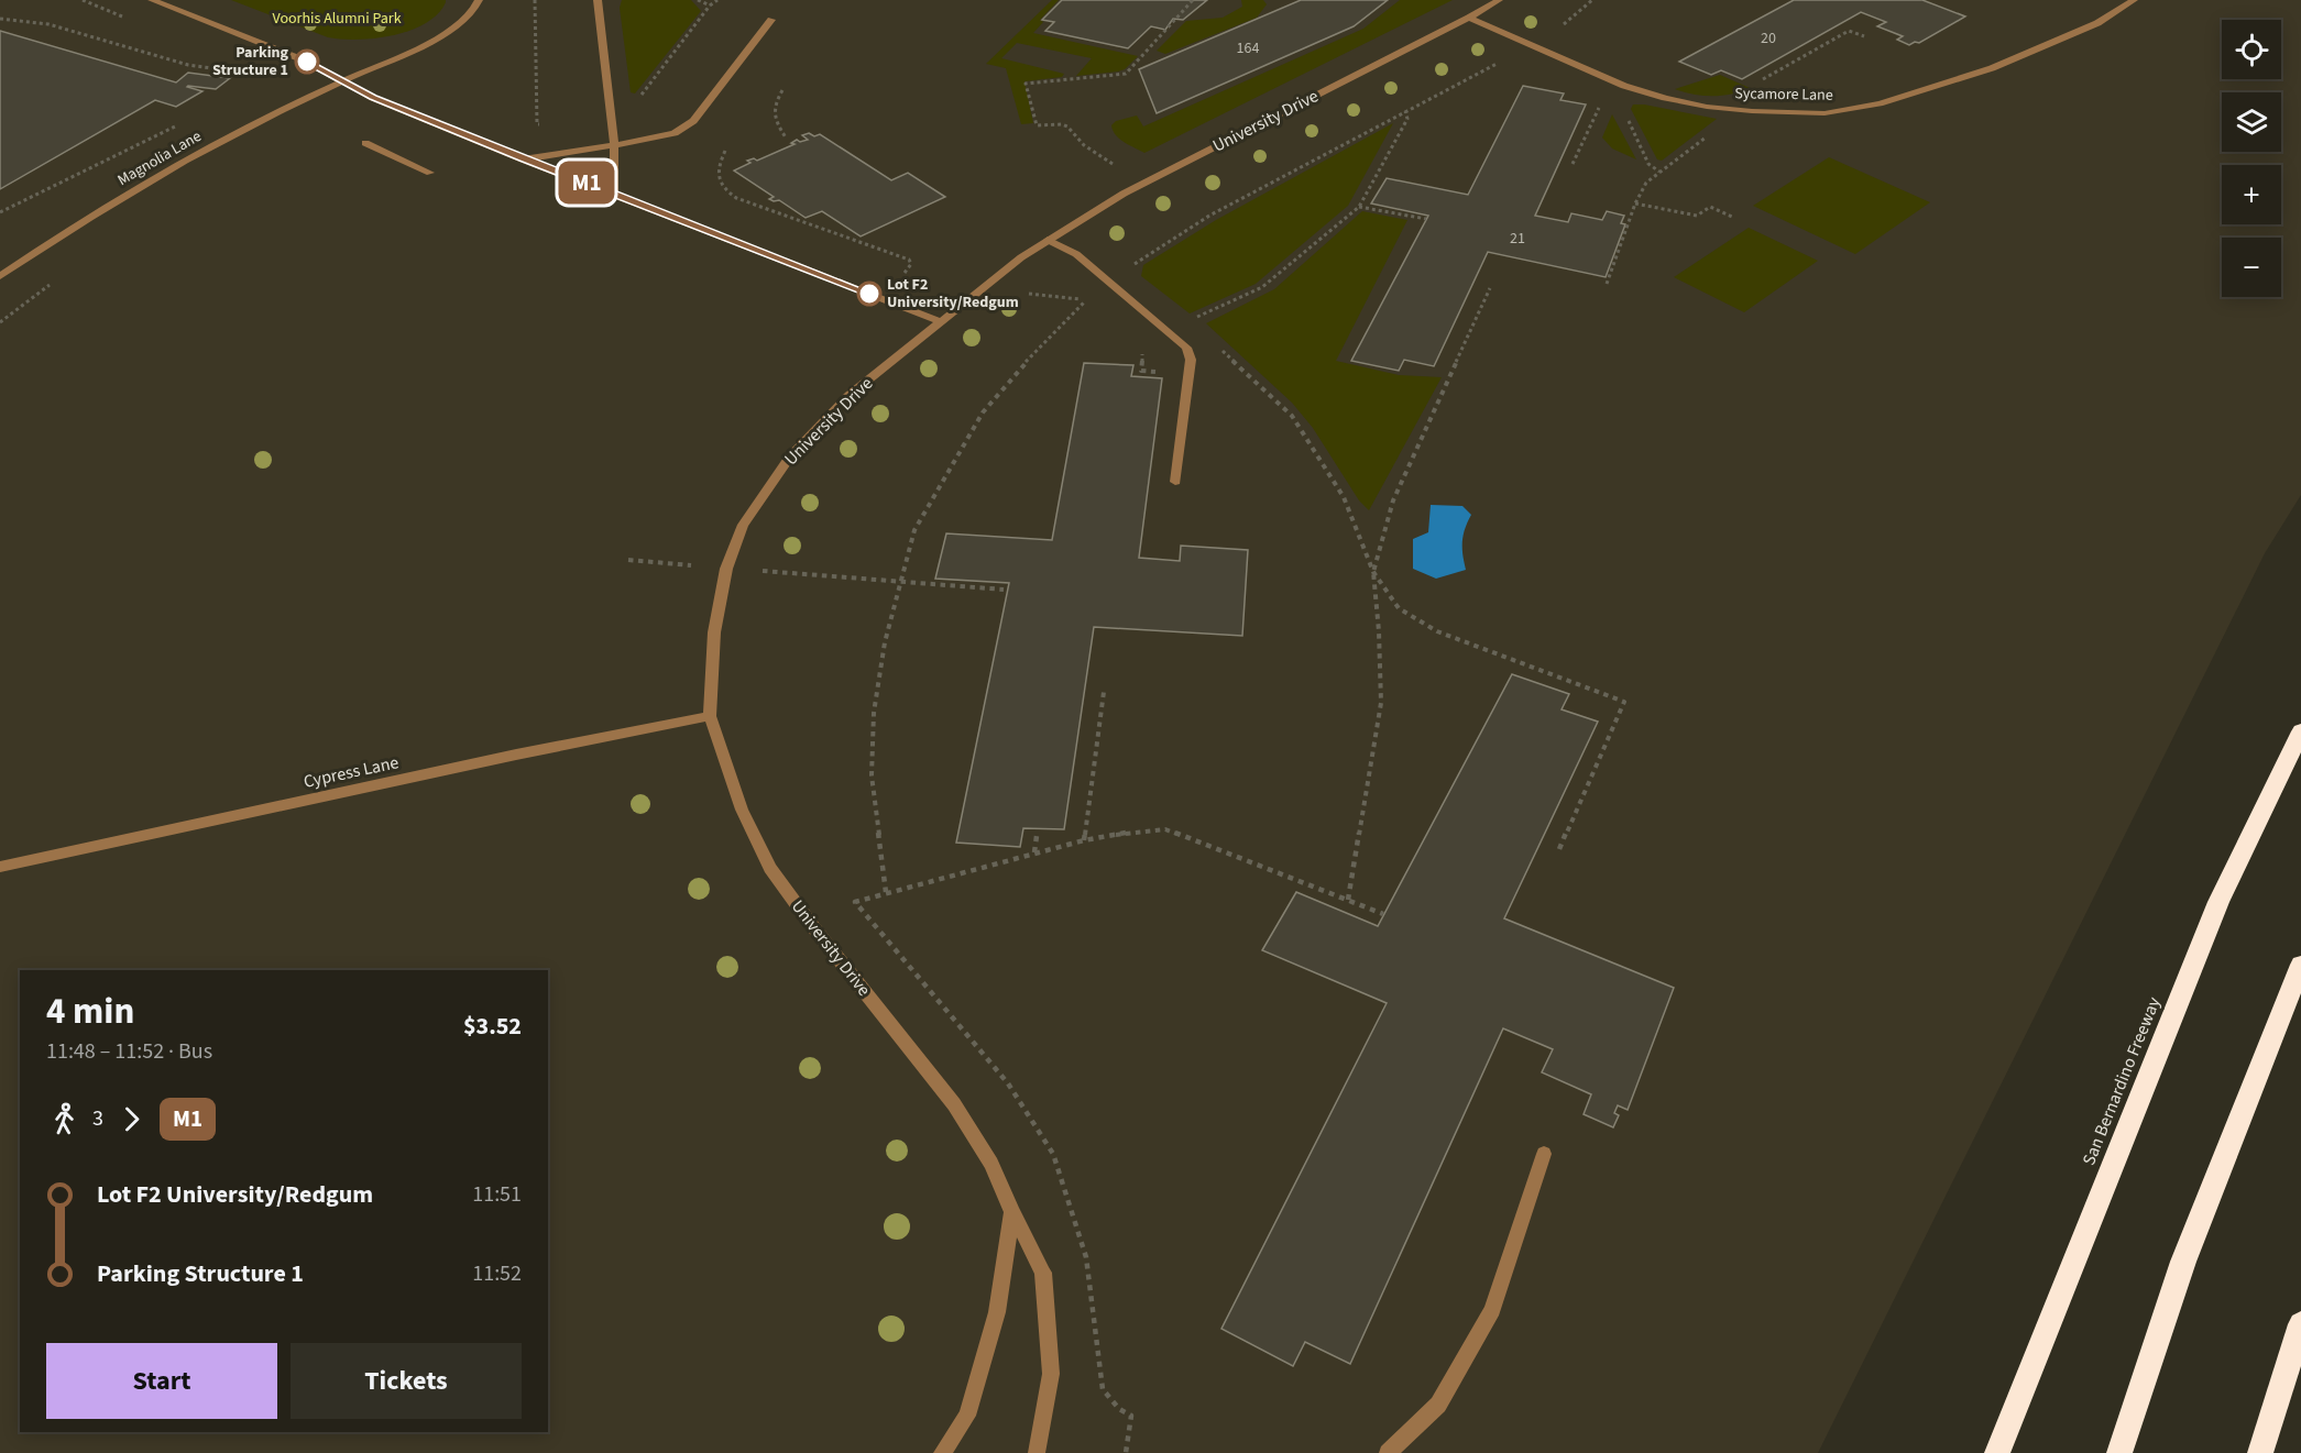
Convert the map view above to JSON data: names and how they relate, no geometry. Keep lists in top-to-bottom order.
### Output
{
  "streets": {
    "highway": ["San Bernardino Freeway"],
    "street": [
      "Sycamore Lane",
      "University Drive",
      "Magnolia Lane",
      "Cypress Lane"
    ]
  },
  "crossings": [
    ["Sycamore Lane", "University Drive"],
    ["University Drive", "Cypress Lane"]
  ],
  "parks": ["Voorhis Alumni Park"],
  "places": ["Parking Structure 1", "Lot F2 University/Redgum"],
  "lines": ["bus line M1"],
  "house_numbers": ["20", "164", "21"],
  "page": {
    "on_map": "M1",
    "map_buttons": ["+", "−"],
    "heading": ["4 min", "11:48 – 11:52 · Bus", "$3.52"],
    "legs": ["3", "M1"],
    "list": [
      {
        "name": "Lot F2 University/Redgum",
        "value": "11:51"
      },
      {
        "name": "Parking Structure 1",
        "value": "11:52"
      }
    ],
    "buttons": ["Start", "Tickets"]
  }
}
